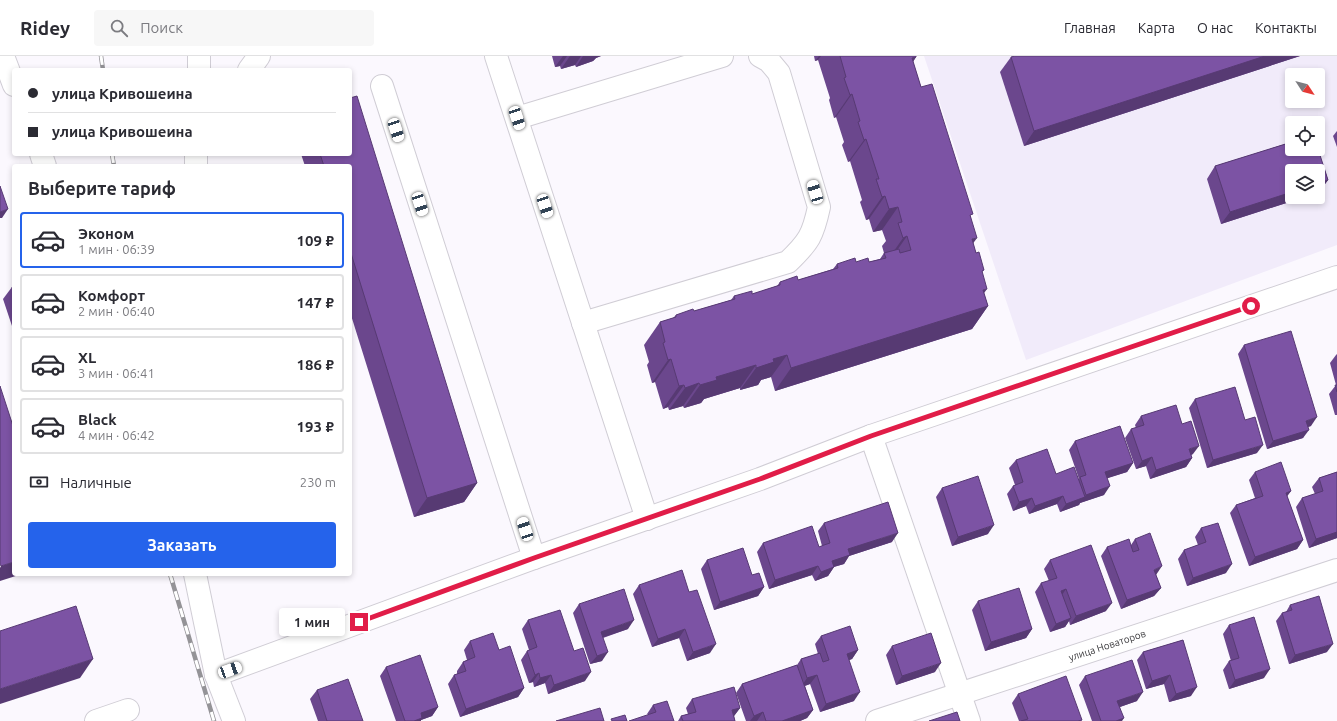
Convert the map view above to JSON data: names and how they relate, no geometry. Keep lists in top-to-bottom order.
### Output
{
  "streets": {
    "street": ["улица Новаторов"]
  },
  "north": "bottom right",
  "page": {
    "header": "Ridey",
    "search": "Поиск",
    "nav": [
      "Главная",
      "Карта",
      "О нас",
      "Контакты"
    ],
    "banner": ["улица Кривошеина", "улица Кривошеина"],
    "heading": "Выберите тариф",
    "list": [
      {
        "name": "Эконом",
        "note": "1 мин · 06:39",
        "value": "109 ₽"
      },
      {
        "name": "Комфорт",
        "note": "2 мин · 06:40",
        "value": "147 ₽"
      },
      {
        "name": "XL",
        "note": "3 мин · 06:41",
        "value": "186 ₽"
      },
      {
        "name": "Black",
        "note": "4 мин · 06:42",
        "value": "193 ₽"
      }
    ],
    "pay": ["Наличные", "230 m"],
    "buttons": "Заказать",
    "bubble": "1 мин"
  }
}
